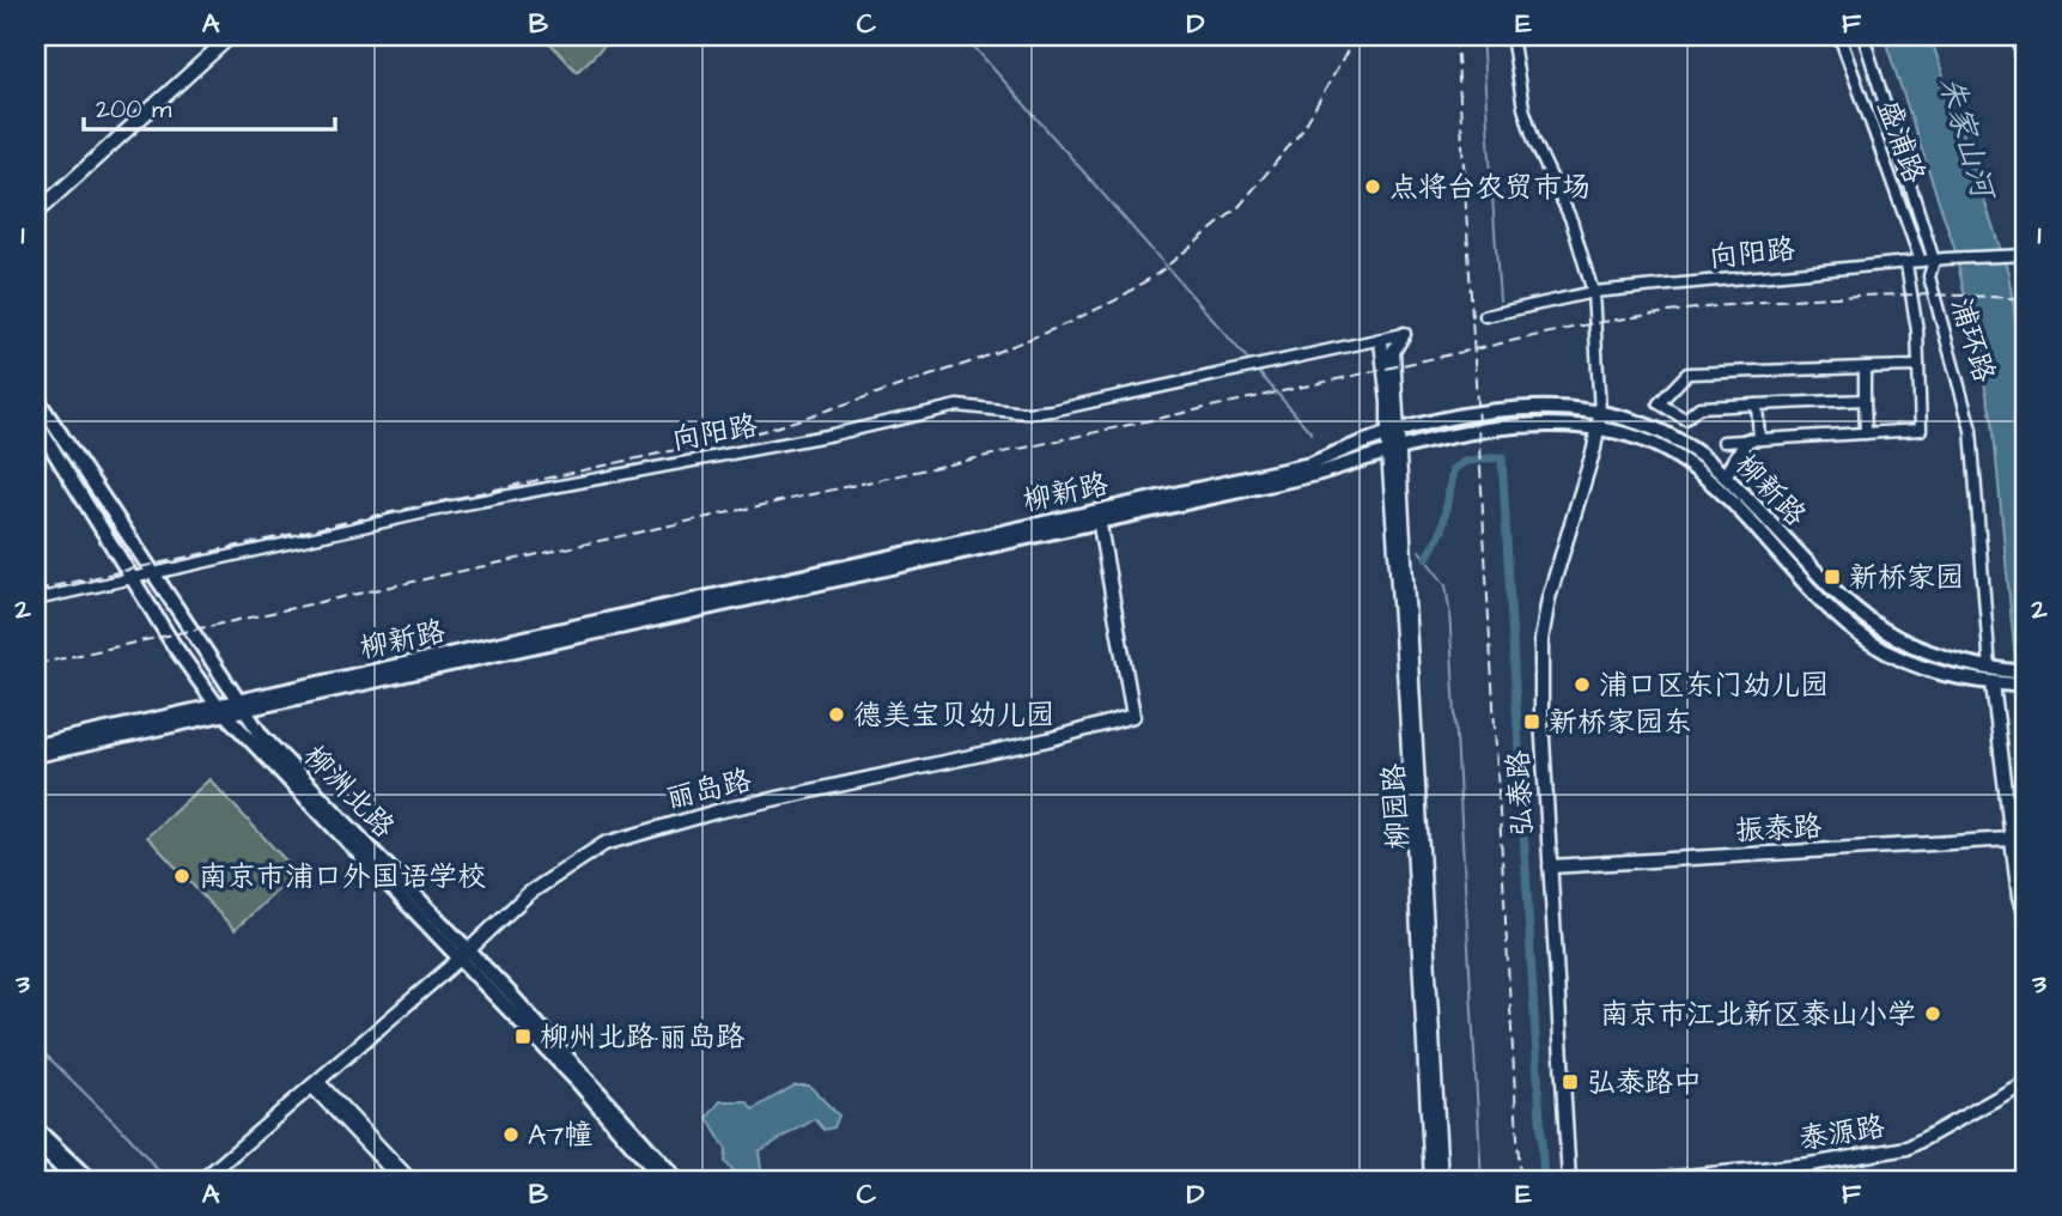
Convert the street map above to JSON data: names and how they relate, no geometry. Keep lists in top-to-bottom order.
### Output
{
  "streets": {
    "main road": ["柳新路", "柳洲北路"],
    "street": [
      "盛浦路",
      "向阳路",
      "浦环路",
      "丽岛路",
      "弘泰路",
      "柳园路",
      "振泰路",
      "泰源路"
    ]
  },
  "crossings": [
    ["盛浦路", "向阳路"],
    ["向阳路", "浦环路"],
    ["向阳路", "柳洲北路"],
    ["浦环路", "柳新路"],
    ["浦环路", "振泰路"],
    ["柳新路", "丽岛路"],
    ["柳新路", "柳洲北路"],
    ["柳新路", "弘泰路"],
    ["柳新路", "柳园路"],
    ["丽岛路", "柳洲北路"],
    ["弘泰路", "振泰路"]
  ],
  "water": ["朱家山河"],
  "places": {
    "other": [
      "点将台农贸市场",
      "浦口区东门幼儿园",
      "德美宝贝幼儿园",
      "南京市浦口外国语学校",
      "南京市江北新区泰山小学",
      "A7幢"
    ],
    "transit": [
      "新桥家园",
      "新桥家园东",
      "柳州北路·丽岛路",
      "弘泰路中"
    ]
  },
  "scale_bar": "200 m",
  "grid": {
    "columns": [
      "A",
      "B",
      "C",
      "D",
      "E",
      "F"
    ],
    "rows": ["1", "2", "3"]
  }
}
